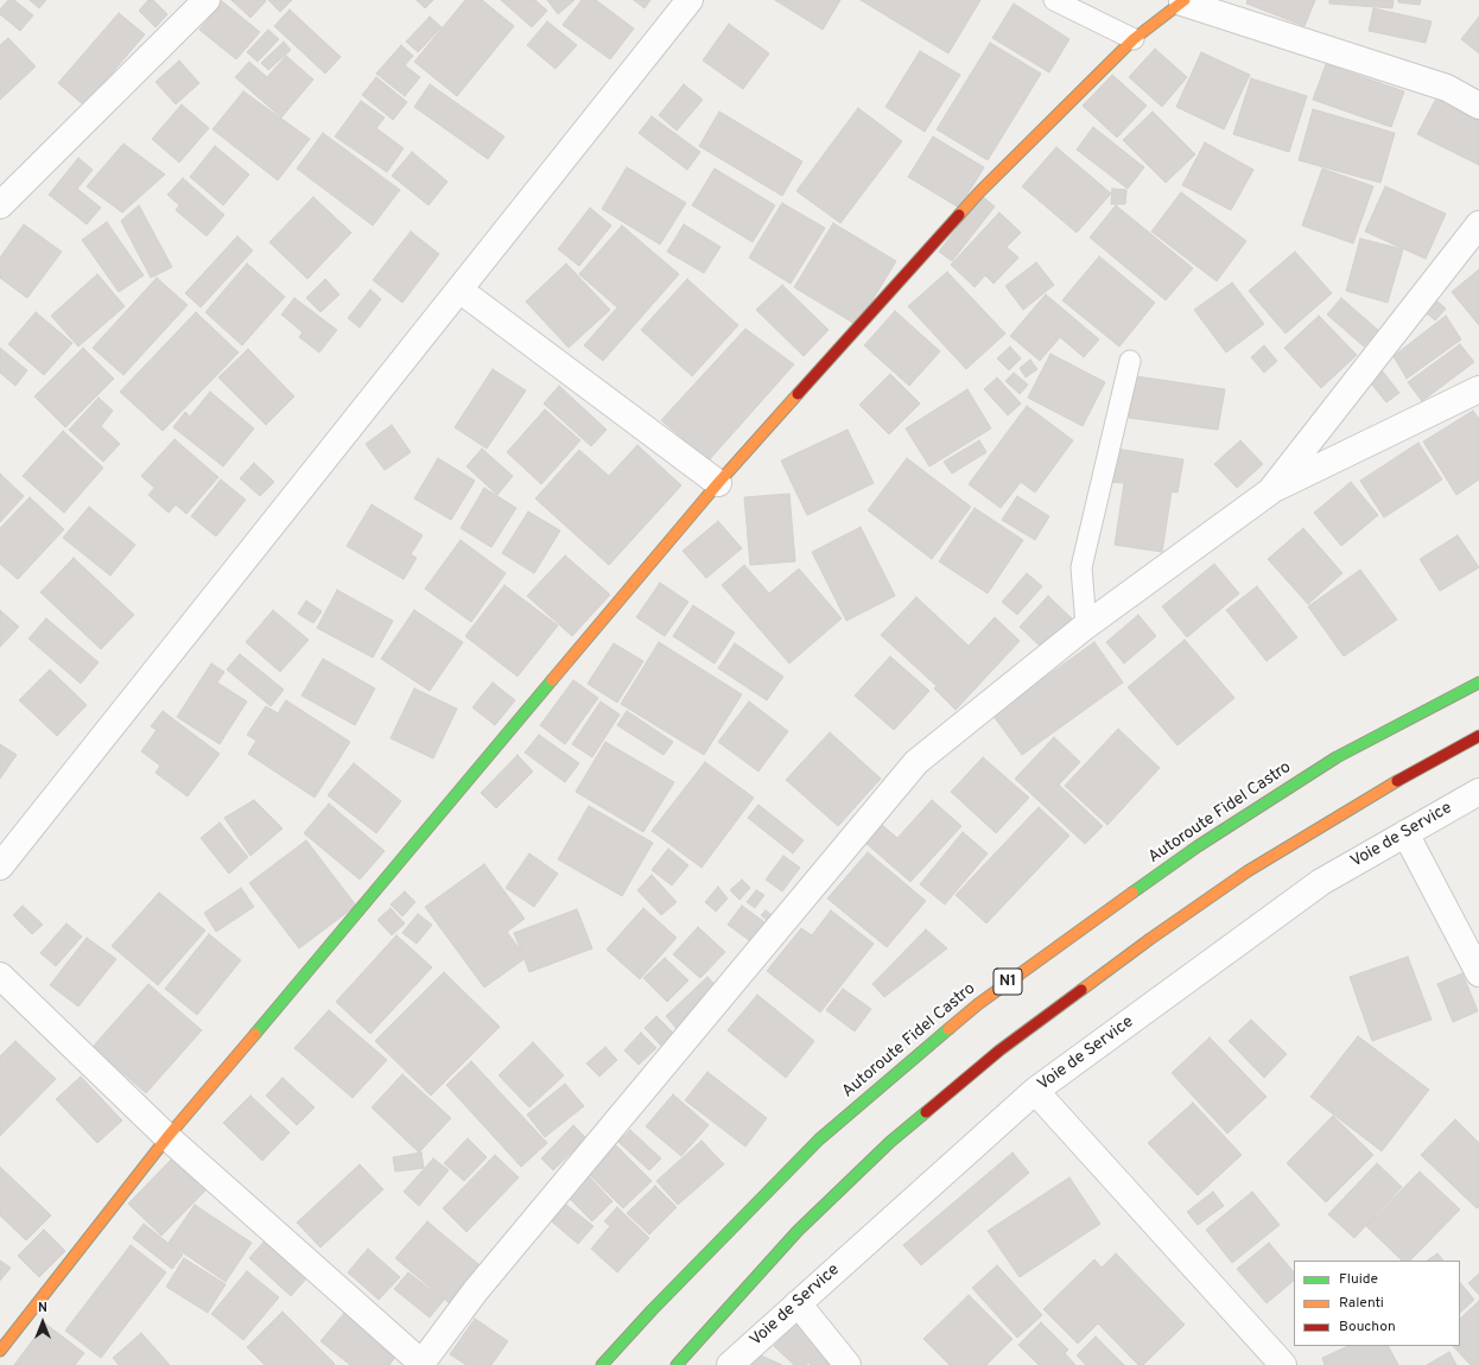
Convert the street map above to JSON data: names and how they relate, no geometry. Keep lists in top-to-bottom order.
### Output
{
  "streets": {
    "main road": ["Autoroute Fidel Castro", "N1"],
    "street": ["Voie de Service"]
  },
  "legend": ["Fluide", "Ralenti", "Bouchon"],
  "north": "top"
}
